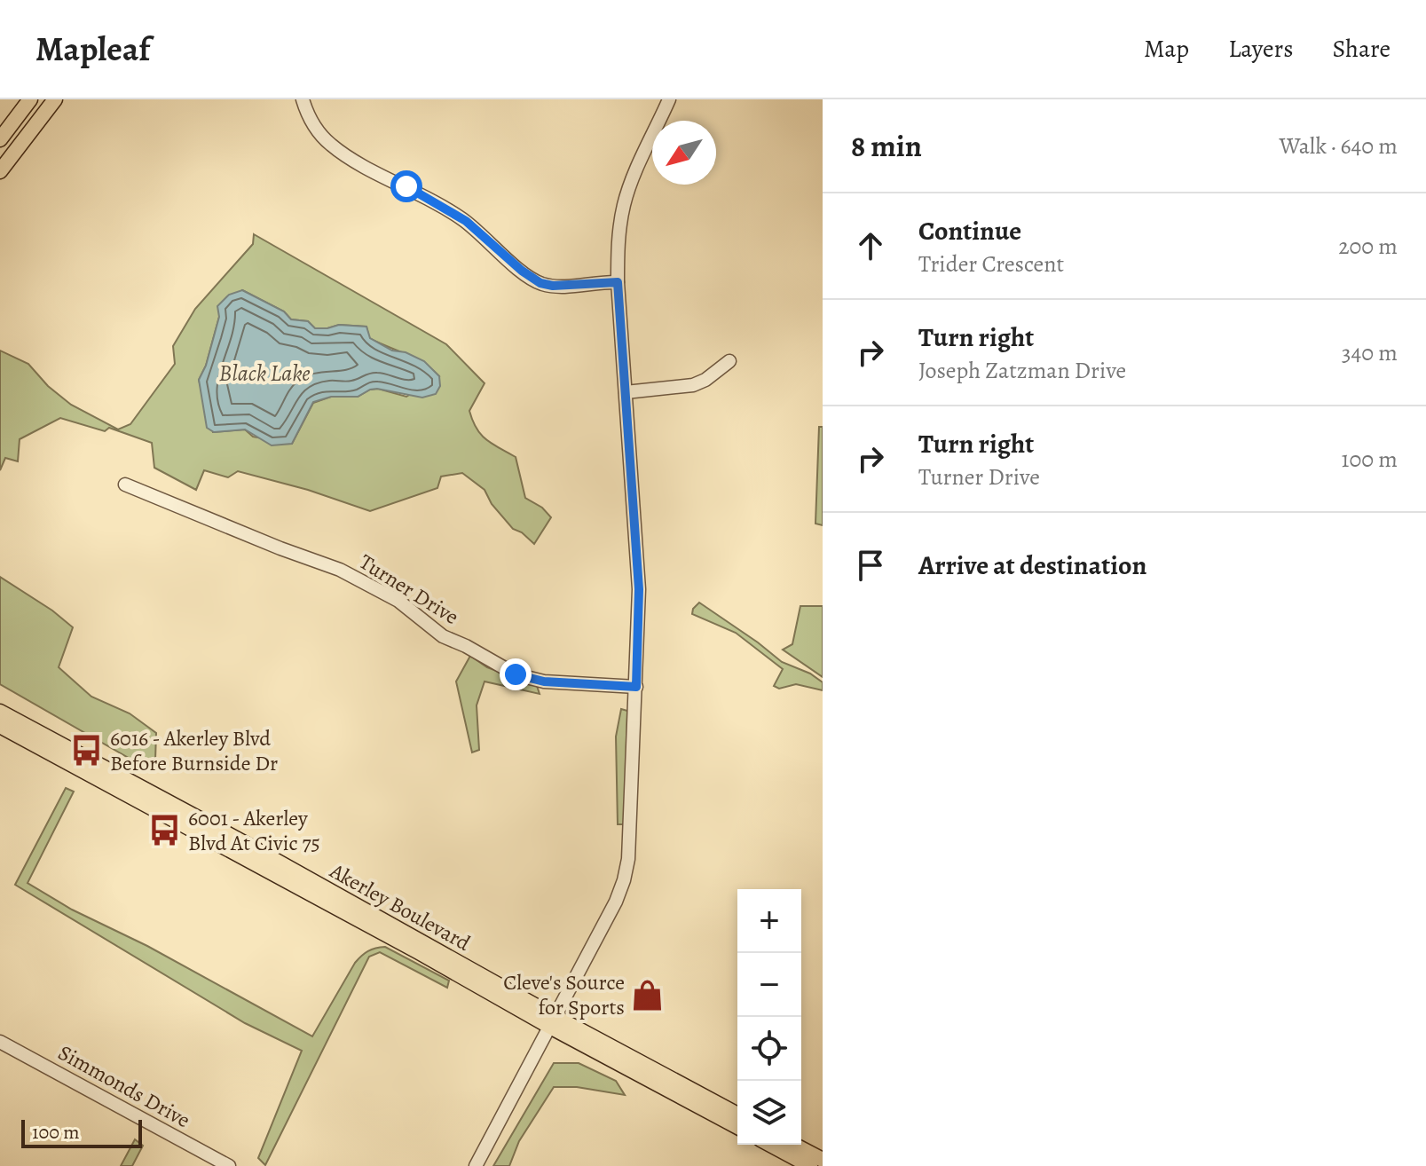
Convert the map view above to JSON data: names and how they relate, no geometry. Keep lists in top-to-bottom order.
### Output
{
  "streets": {
    "main road": ["Akerley Boulevard"],
    "street": ["Turner Drive", "Simmonds Drive"]
  },
  "water": ["Black Lake"],
  "places": {
    "bus stop": ["6016 - Akerley Blvd Before Burnside Dr", "6001 - Akerley Blvd At Civic 75"],
    "shop": ["Cleve's Source for Sports"]
  },
  "scale_bar": "100 m",
  "north": "bottom left",
  "page": {
    "header": "Mapleaf",
    "nav": ["Map", "Layers", "Share"],
    "heading": ["8 min", "Walk · 640 m"],
    "list": [
      ["Continue", "Trider Crescent", "200 m"],
      ["Turn right", "Joseph Zatzman Drive", "340 m"],
      ["Turn right", "Turner Drive", "100 m"],
      "Arrive at destination"
    ],
    "map_buttons": ["+", "−"],
    "scale": "100 m"
  }
}
